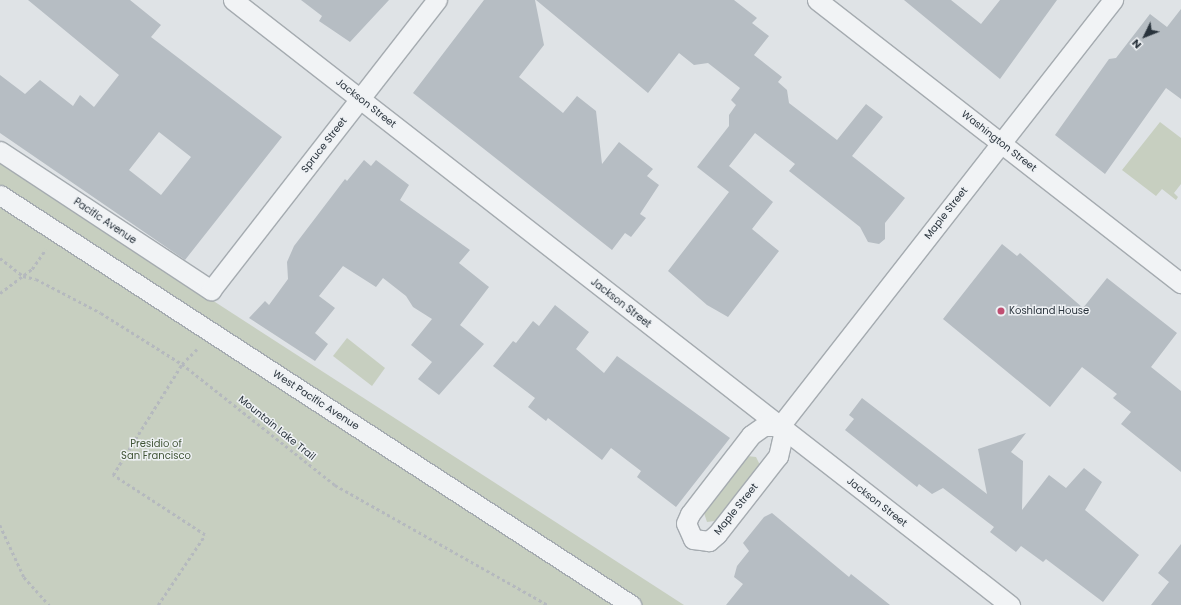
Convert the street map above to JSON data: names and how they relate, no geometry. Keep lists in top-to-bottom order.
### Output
{
  "streets": {
    "street": [
      "Jackson Street",
      "Washington Street",
      "Spruce Street",
      "Maple Street",
      "Pacific Avenue",
      "West Pacific Avenue"
    ],
    "path": ["Mountain Lake Trail"]
  },
  "crossings": [
    ["Jackson Street", "Spruce Street"],
    ["Jackson Street", "Maple Street"],
    ["Washington Street", "Maple Street"],
    ["Spruce Street", "Pacific Avenue"]
  ],
  "parks": ["Presidio of San Francisco"],
  "places": ["Koshland House"],
  "north": "bottom left"
}
